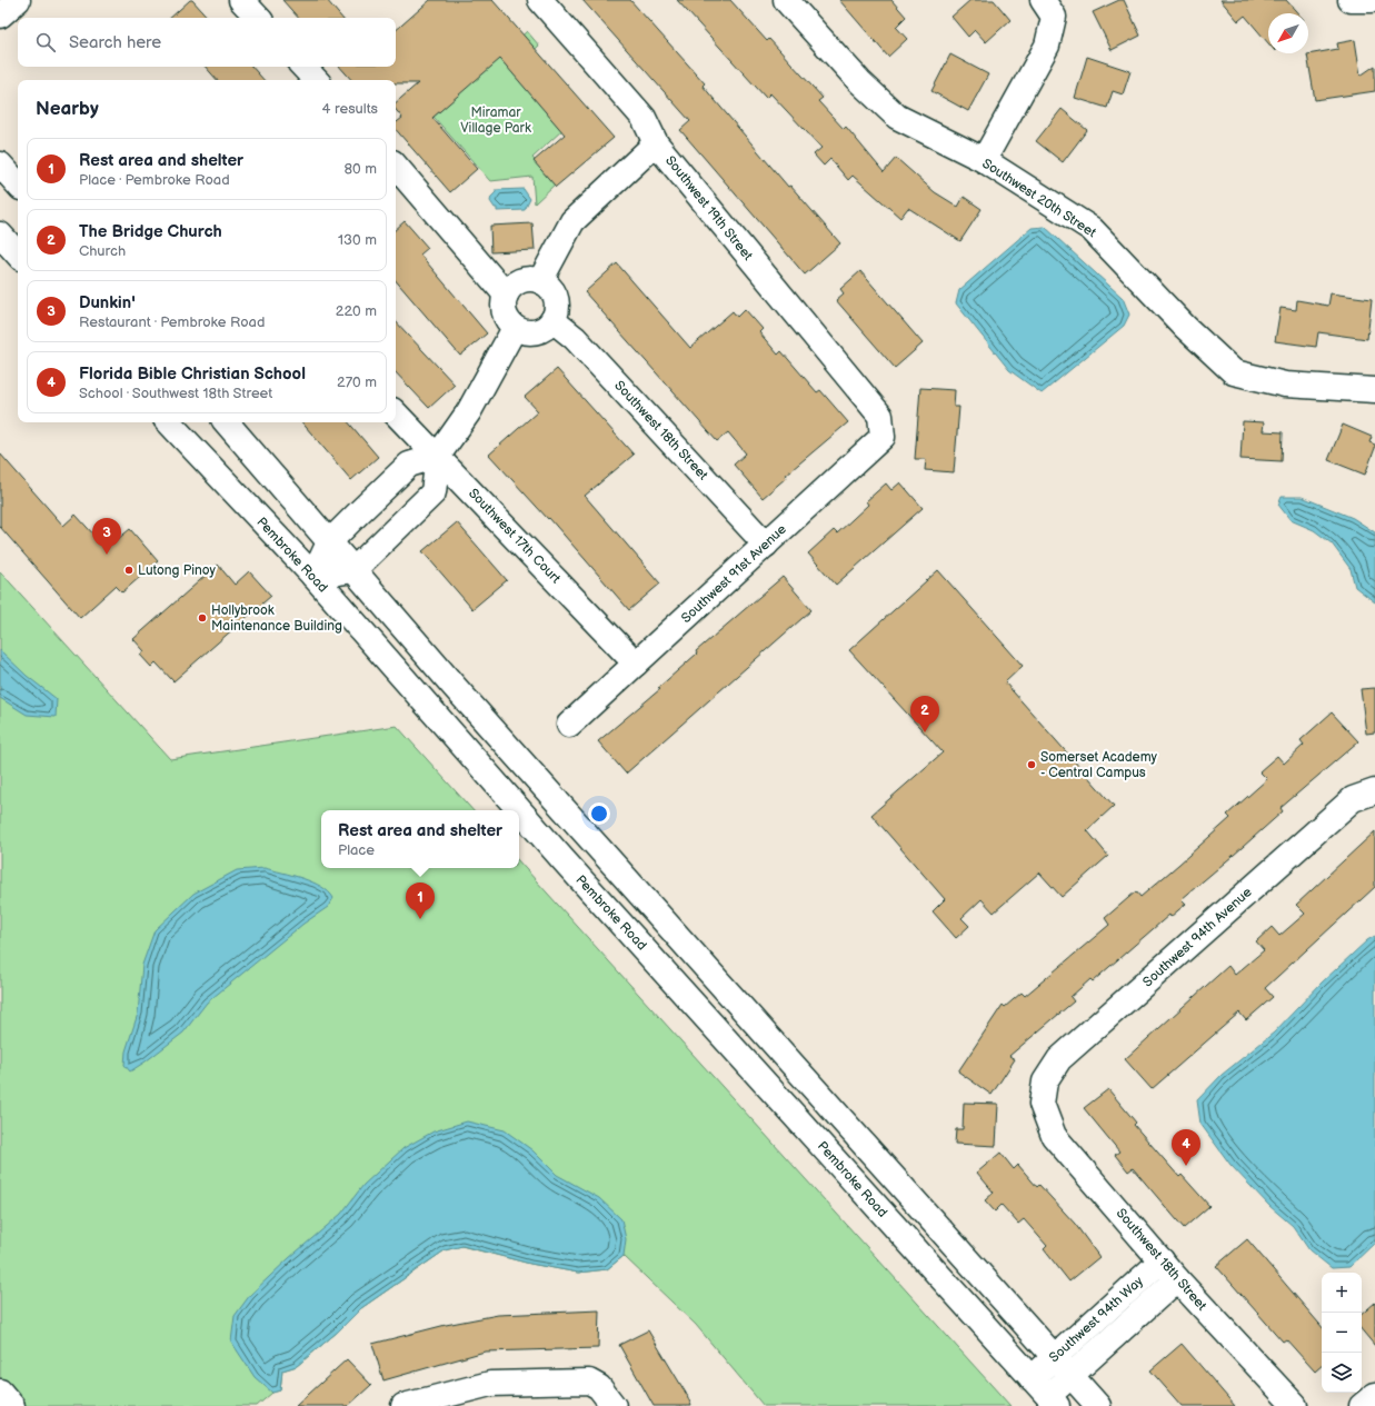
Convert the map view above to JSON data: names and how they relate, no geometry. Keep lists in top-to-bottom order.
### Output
{
  "streets": {
    "street": [
      "Southwest 20th Street",
      "Southwest 19th Street",
      "Southwest 18th Street",
      "Southwest 17th Court",
      "Pembroke Road",
      "Southwest 91st Avenue",
      "Southwest 94th Avenue",
      "Southwest 94th Way"
    ]
  },
  "crossings": [
    ["Southwest 19th Street", "Southwest 91st Avenue"],
    ["Southwest 18th Street", "Southwest 91st Avenue"],
    ["Southwest 18th Street", "Southwest 94th Avenue"],
    ["Southwest 18th Street", "Southwest 94th Way"],
    ["Southwest 17th Court", "Southwest 91st Avenue"],
    ["Pembroke Road", "Southwest 94th Way"]
  ],
  "parks": ["Miramar Village Park"],
  "places": ["Lutong Pinoy", "Hollybrook Maintenance Building", "Somerset Academy - Central Campus"],
  "north": "bottom left",
  "page": {
    "search": "Search here",
    "heading": ["Nearby", "4 results"],
    "list": [
      {
        "mark": "1",
        "name": "Rest area and shelter",
        "note": "Place · Pembroke Road",
        "value": "80 m"
      },
      {
        "mark": "2",
        "name": "The Bridge Church",
        "note": "Church",
        "value": "130 m"
      },
      {
        "mark": "3",
        "name": "Dunkin'",
        "note": "Restaurant · Pembroke Road",
        "value": "220 m"
      },
      {
        "mark": "4",
        "name": "Florida Bible Christian School",
        "note": "School · Southwest 18th Street",
        "value": "270 m"
      }
    ],
    "pins": [
      "3",
      "2",
      "1",
      "4"
    ],
    "popup": ["Rest area and shelter", "Place"],
    "map_buttons": ["+", "−"]
  }
}
